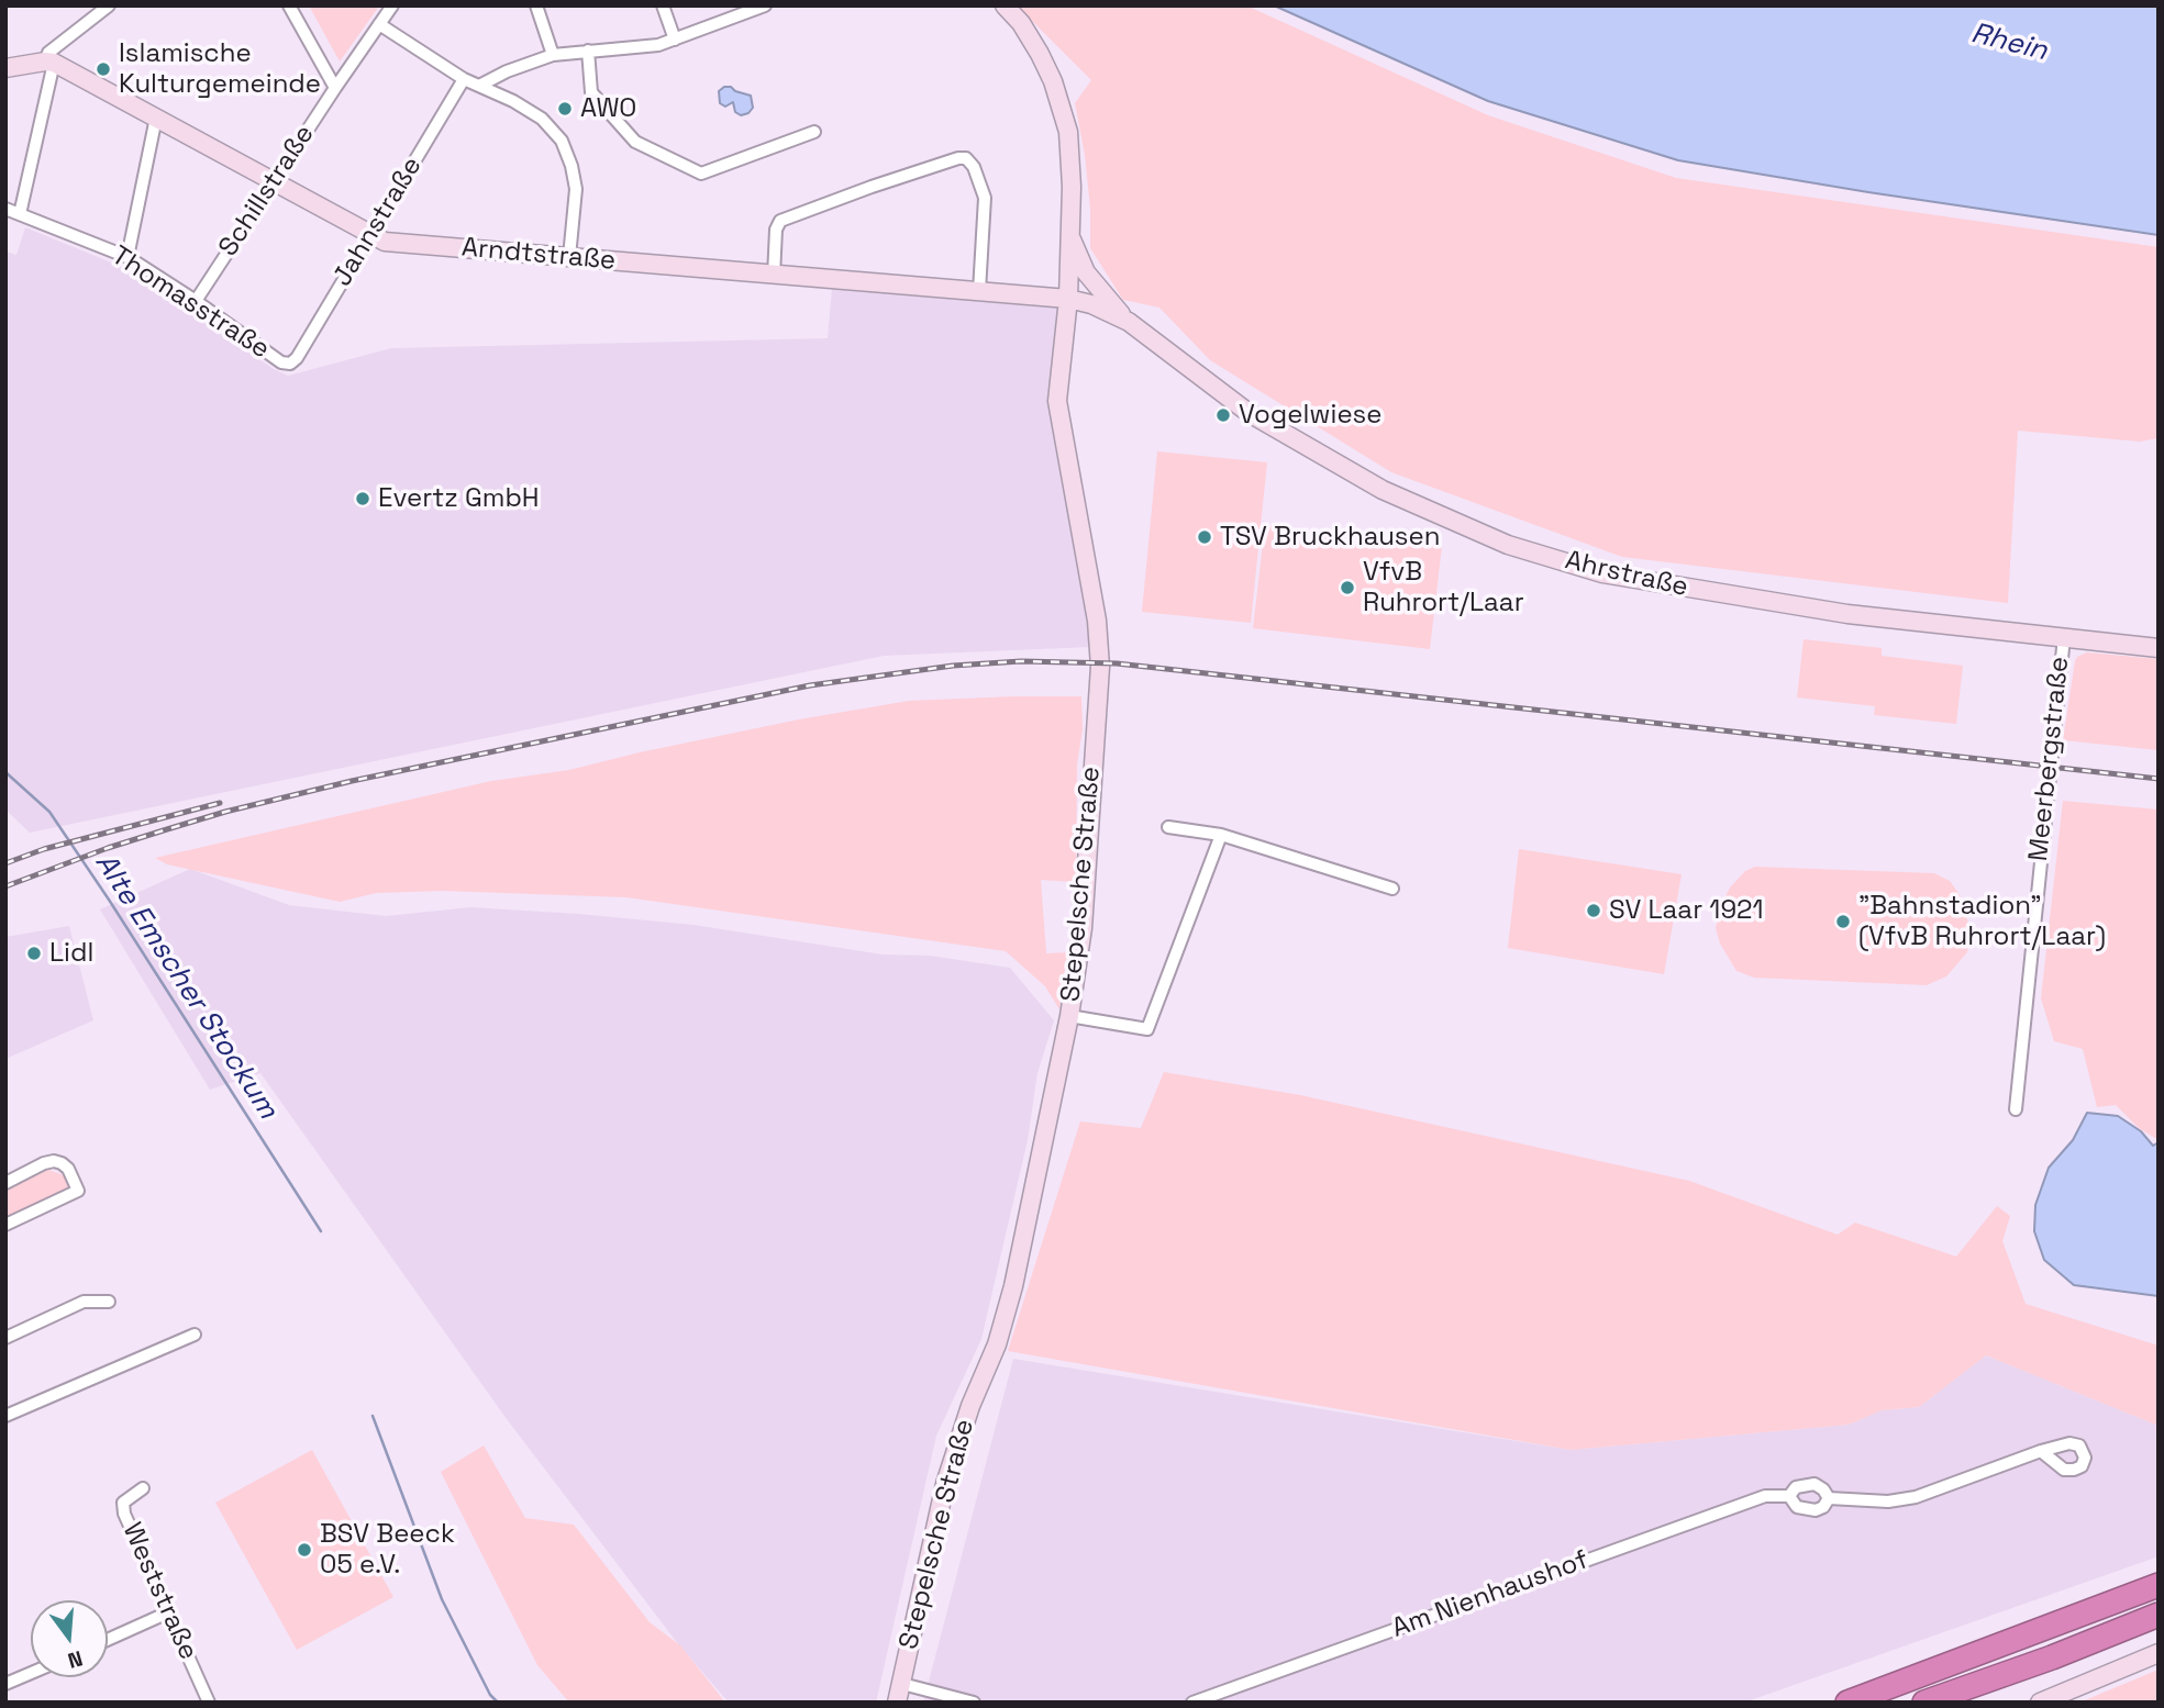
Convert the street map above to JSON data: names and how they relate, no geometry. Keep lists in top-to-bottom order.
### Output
{
  "streets": {
    "street": [
      "Schillstraße",
      "Jahnstraße",
      "Arndtstraße",
      "Thomasstraße",
      "Ahrstraße",
      "Meerbergstraße",
      "Stepelsche Straße",
      "Weststraße",
      "Am Nienhaushof"
    ]
  },
  "crossings": [
    ["Schillstraße", "Arndtstraße"],
    ["Schillstraße", "Thomasstraße"],
    ["Jahnstraße", "Arndtstraße"],
    ["Jahnstraße", "Thomasstraße"],
    ["Arndtstraße", "Ahrstraße"],
    ["Arndtstraße", "Stepelsche Straße"],
    ["Ahrstraße", "Meerbergstraße"],
    ["Ahrstraße", "Stepelsche Straße"]
  ],
  "water": ["Rhein", "Alte Emscher Stockum"],
  "places": [
    "Islamische Kulturgemeinde",
    "AWO",
    "Vogelwiese",
    "Evertz GmbH",
    "TSV Bruckhausen",
    "VfvB Ruhrort/Laar",
    "SV Laar 1921",
    "\"Bahnstadion\" (VfvB Ruhrort/Laar)",
    "Lidl",
    "BSV Beeck 05 e.V."
  ],
  "north": "bottom"
}
